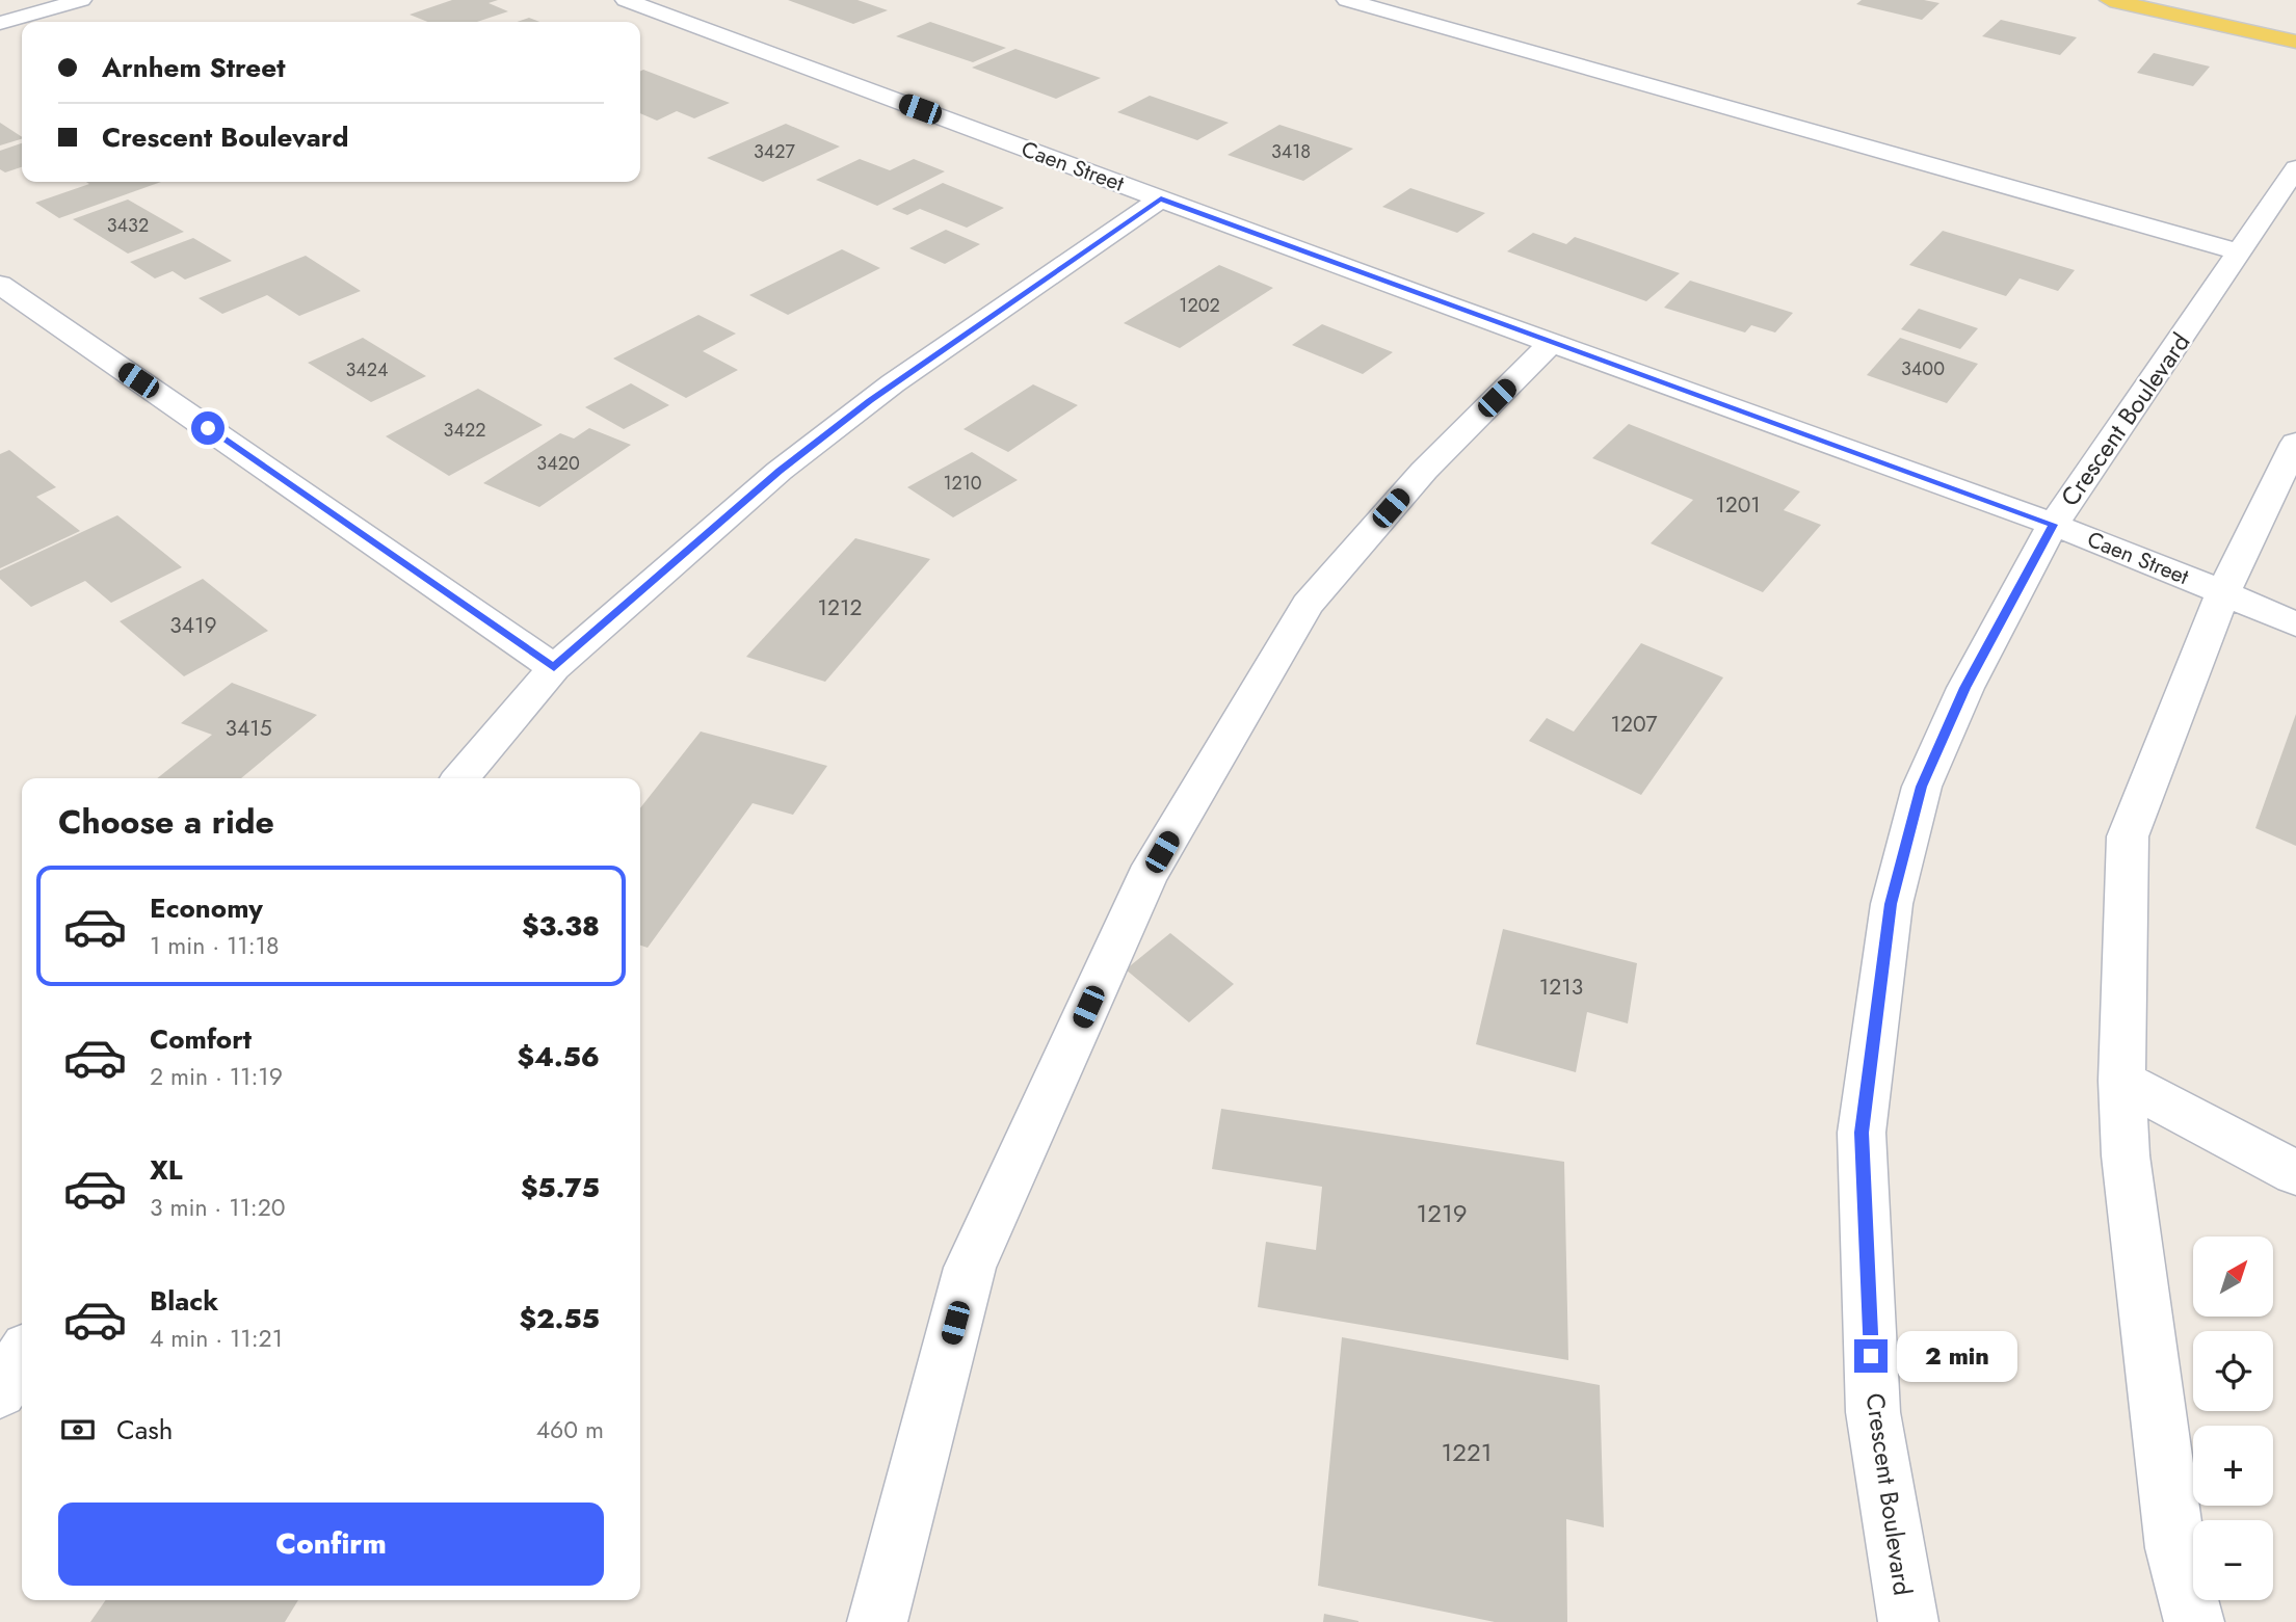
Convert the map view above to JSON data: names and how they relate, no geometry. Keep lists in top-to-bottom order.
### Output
{
  "streets": {
    "street": ["Caen Street", "Crescent Boulevard"]
  },
  "crossings": [
    ["Caen Street", "Crescent Boulevard"]
  ],
  "house_numbers": [
    "3427",
    "3418",
    "3432",
    "1202",
    "3400",
    "3424",
    "3422",
    "3420",
    "1210",
    "1201",
    "1212",
    "3419",
    "1207",
    "3415",
    "1213",
    "1219",
    "1221"
  ],
  "north": "top right",
  "page": {
    "banner": ["Arnhem Street", "Crescent Boulevard"],
    "heading": "Choose a ride",
    "list": [
      {
        "name": "Economy",
        "note": "1 min · 11:18",
        "value": "$3.38"
      },
      {
        "name": "Comfort",
        "note": "2 min · 11:19",
        "value": "$4.56"
      },
      {
        "name": "XL",
        "note": "3 min · 11:20",
        "value": "$5.75"
      },
      {
        "name": "Black",
        "note": "4 min · 11:21",
        "value": "$2.55"
      }
    ],
    "map_buttons": ["+", "−"],
    "bubble": "2 min",
    "pay": ["Cash", "460 m"],
    "buttons": "Confirm"
  }
}
